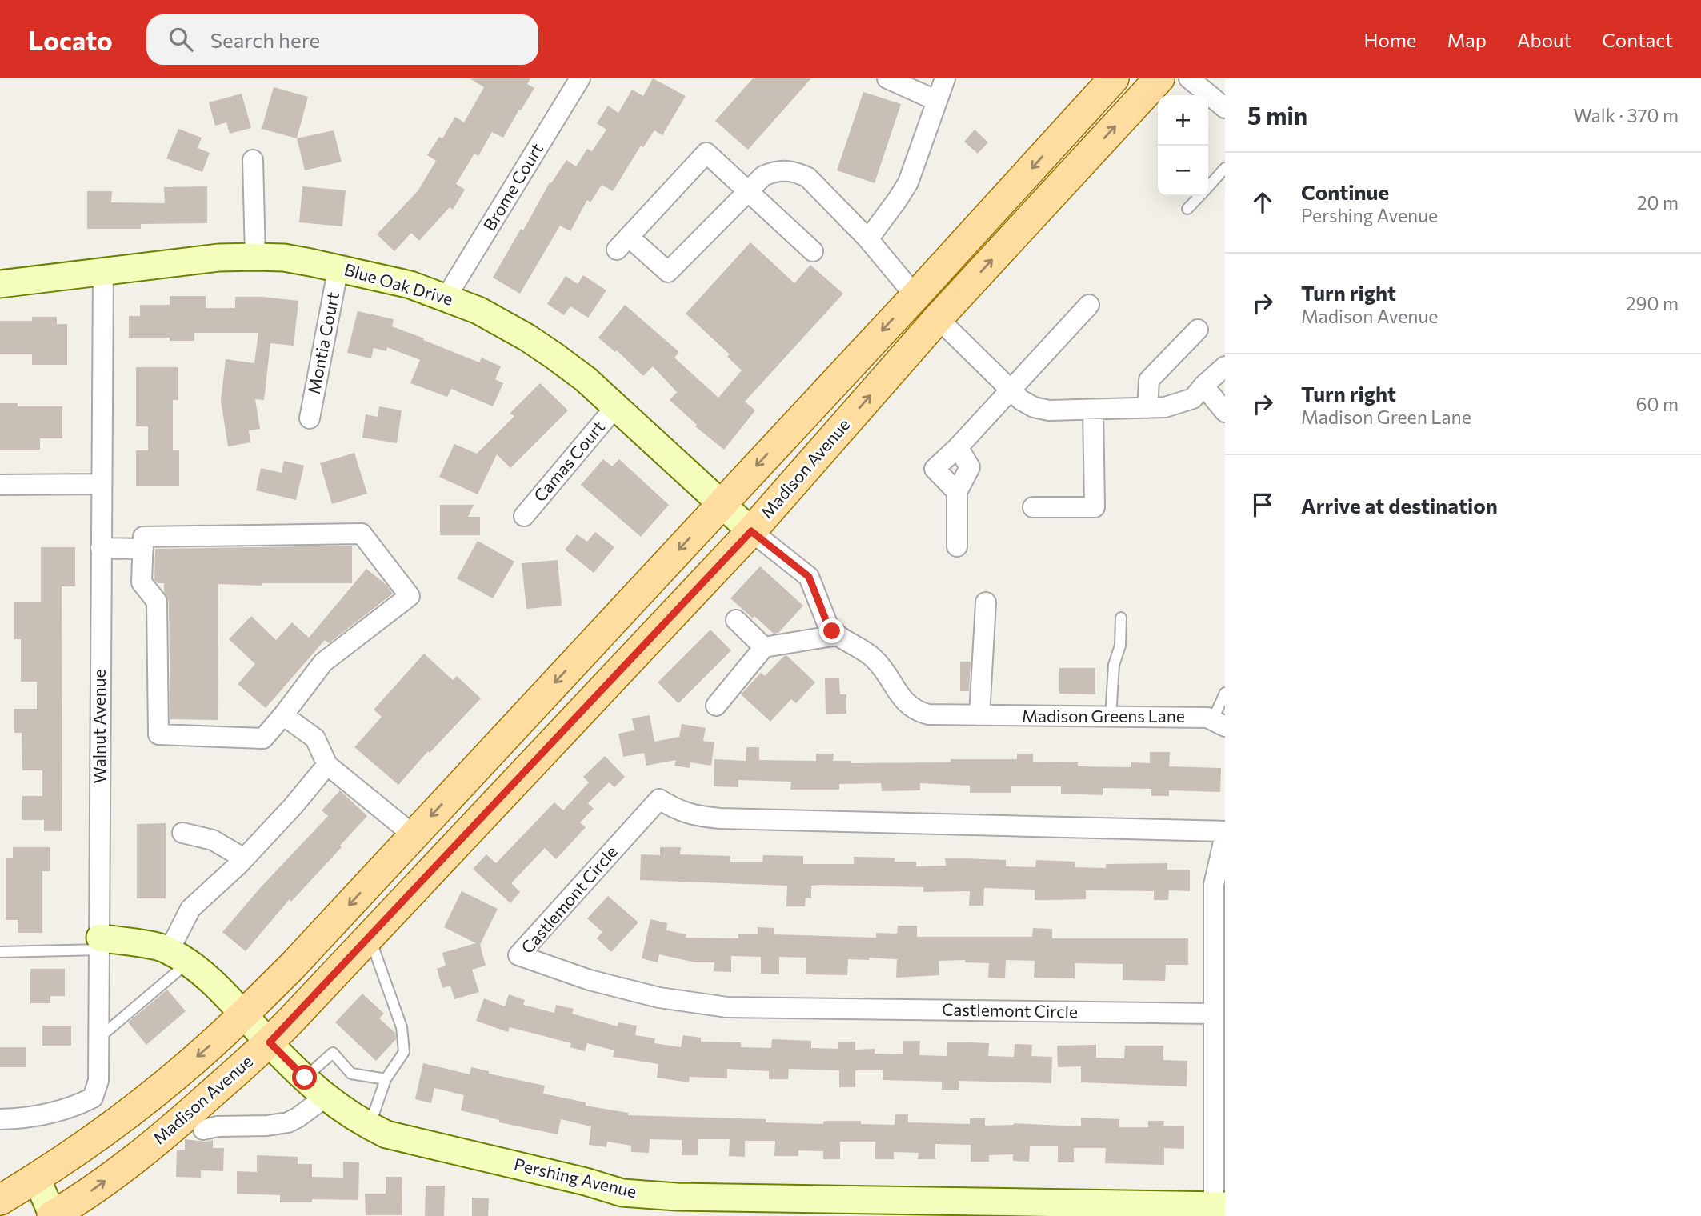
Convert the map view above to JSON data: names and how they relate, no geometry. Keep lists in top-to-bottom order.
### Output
{
  "streets": {
    "main road": ["Madison Avenue"],
    "street": [
      "Brome Court",
      "Blue Oak Drive",
      "Montia Court",
      "Camas Court",
      "Madison Greens Lane",
      "Walnut Avenue",
      "Castlemont Circle",
      "Pershing Avenue"
    ]
  },
  "crossings": [
    ["Brome Court", "Blue Oak Drive"],
    ["Blue Oak Drive", "Montia Court"],
    ["Blue Oak Drive", "Camas Court"],
    ["Blue Oak Drive", "Madison Avenue"],
    ["Blue Oak Drive", "Walnut Avenue"],
    ["Madison Avenue", "Pershing Avenue"],
    ["Walnut Avenue", "Pershing Avenue"]
  ],
  "page": {
    "header": "Locato",
    "search": "Search here",
    "nav": [
      "Home",
      "Map",
      "About",
      "Contact"
    ],
    "heading": ["5 min", "Walk · 370 m"],
    "map_buttons": ["+", "−"],
    "list": [
      ["Continue", "Pershing Avenue", "20 m"],
      ["Turn right", "Madison Avenue", "290 m"],
      ["Turn right", "Madison Green Lane", "60 m"],
      "Arrive at destination"
    ]
  }
}
